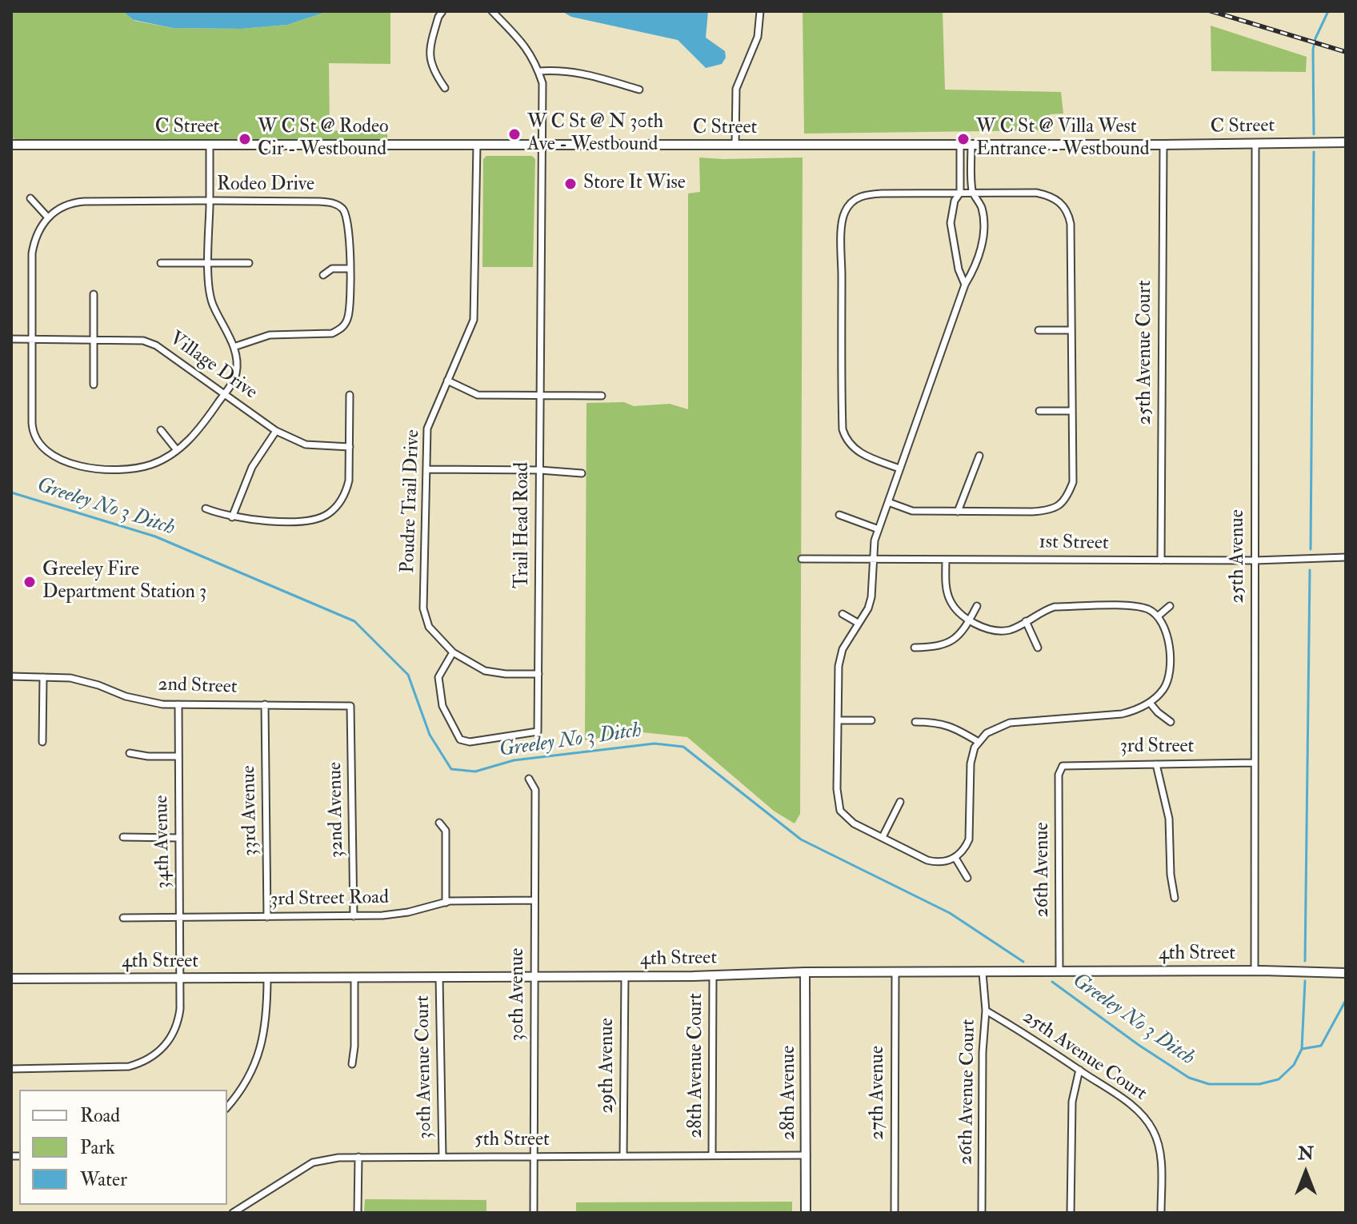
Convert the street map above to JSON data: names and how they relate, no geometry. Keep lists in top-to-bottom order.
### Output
{
  "streets": {
    "street": [
      "C Street",
      "Rodeo Drive",
      "25th Avenue Court",
      "Village Drive",
      "Poudre Trail Drive",
      "Trail Head Road",
      "1st Street",
      "25th Avenue",
      "2nd Street",
      "3rd Street",
      "32nd Avenue",
      "33rd Avenue",
      "34th Avenue",
      "26th Avenue",
      "3rd Street Road",
      "4th Street",
      "30th Avenue",
      "29th Avenue",
      "28th Avenue Court",
      "30th Avenue Court",
      "26th Avenue Court",
      "28th Avenue",
      "27th Avenue",
      "5th Street"
    ]
  },
  "crossings": [
    ["C Street", "25th Avenue Court"],
    ["C Street", "Poudre Trail Drive"],
    ["C Street", "Trail Head Road"],
    ["C Street", "25th Avenue"],
    ["25th Avenue Court", "1st Street"],
    ["25th Avenue Court", "26th Avenue Court"],
    ["Poudre Trail Drive", "Trail Head Road"],
    ["1st Street", "25th Avenue"],
    ["25th Avenue", "3rd Street"],
    ["25th Avenue", "4th Street"],
    ["2nd Street", "32nd Avenue"],
    ["2nd Street", "33rd Avenue"],
    ["2nd Street", "34th Avenue"],
    ["3rd Street", "26th Avenue"],
    ["32nd Avenue", "3rd Street Road"],
    ["33rd Avenue", "3rd Street Road"],
    ["34th Avenue", "3rd Street Road"],
    ["34th Avenue", "4th Street"],
    ["26th Avenue", "4th Street"],
    ["3rd Street Road", "30th Avenue"],
    ["4th Street", "30th Avenue"],
    ["4th Street", "29th Avenue"],
    ["4th Street", "28th Avenue Court"],
    ["4th Street", "30th Avenue Court"],
    ["4th Street", "26th Avenue Court"],
    ["4th Street", "28th Avenue"],
    ["4th Street", "27th Avenue"],
    ["30th Avenue", "5th Street"],
    ["29th Avenue", "5th Street"],
    ["28th Avenue Court", "5th Street"],
    ["30th Avenue Court", "5th Street"],
    ["28th Avenue", "5th Street"]
  ],
  "water": ["Greeley No 3 Ditch"],
  "places": [
    "W C St @ N 30th Ave - Westbound",
    "W C St @ Rodeo Cir - Westbound",
    "W C St @ Villa West Entrance - Westbound",
    "Store It Wise",
    "Greeley Fire Department Station 3"
  ],
  "legend": ["Road", "Park", "Water"],
  "north": "top"
}
